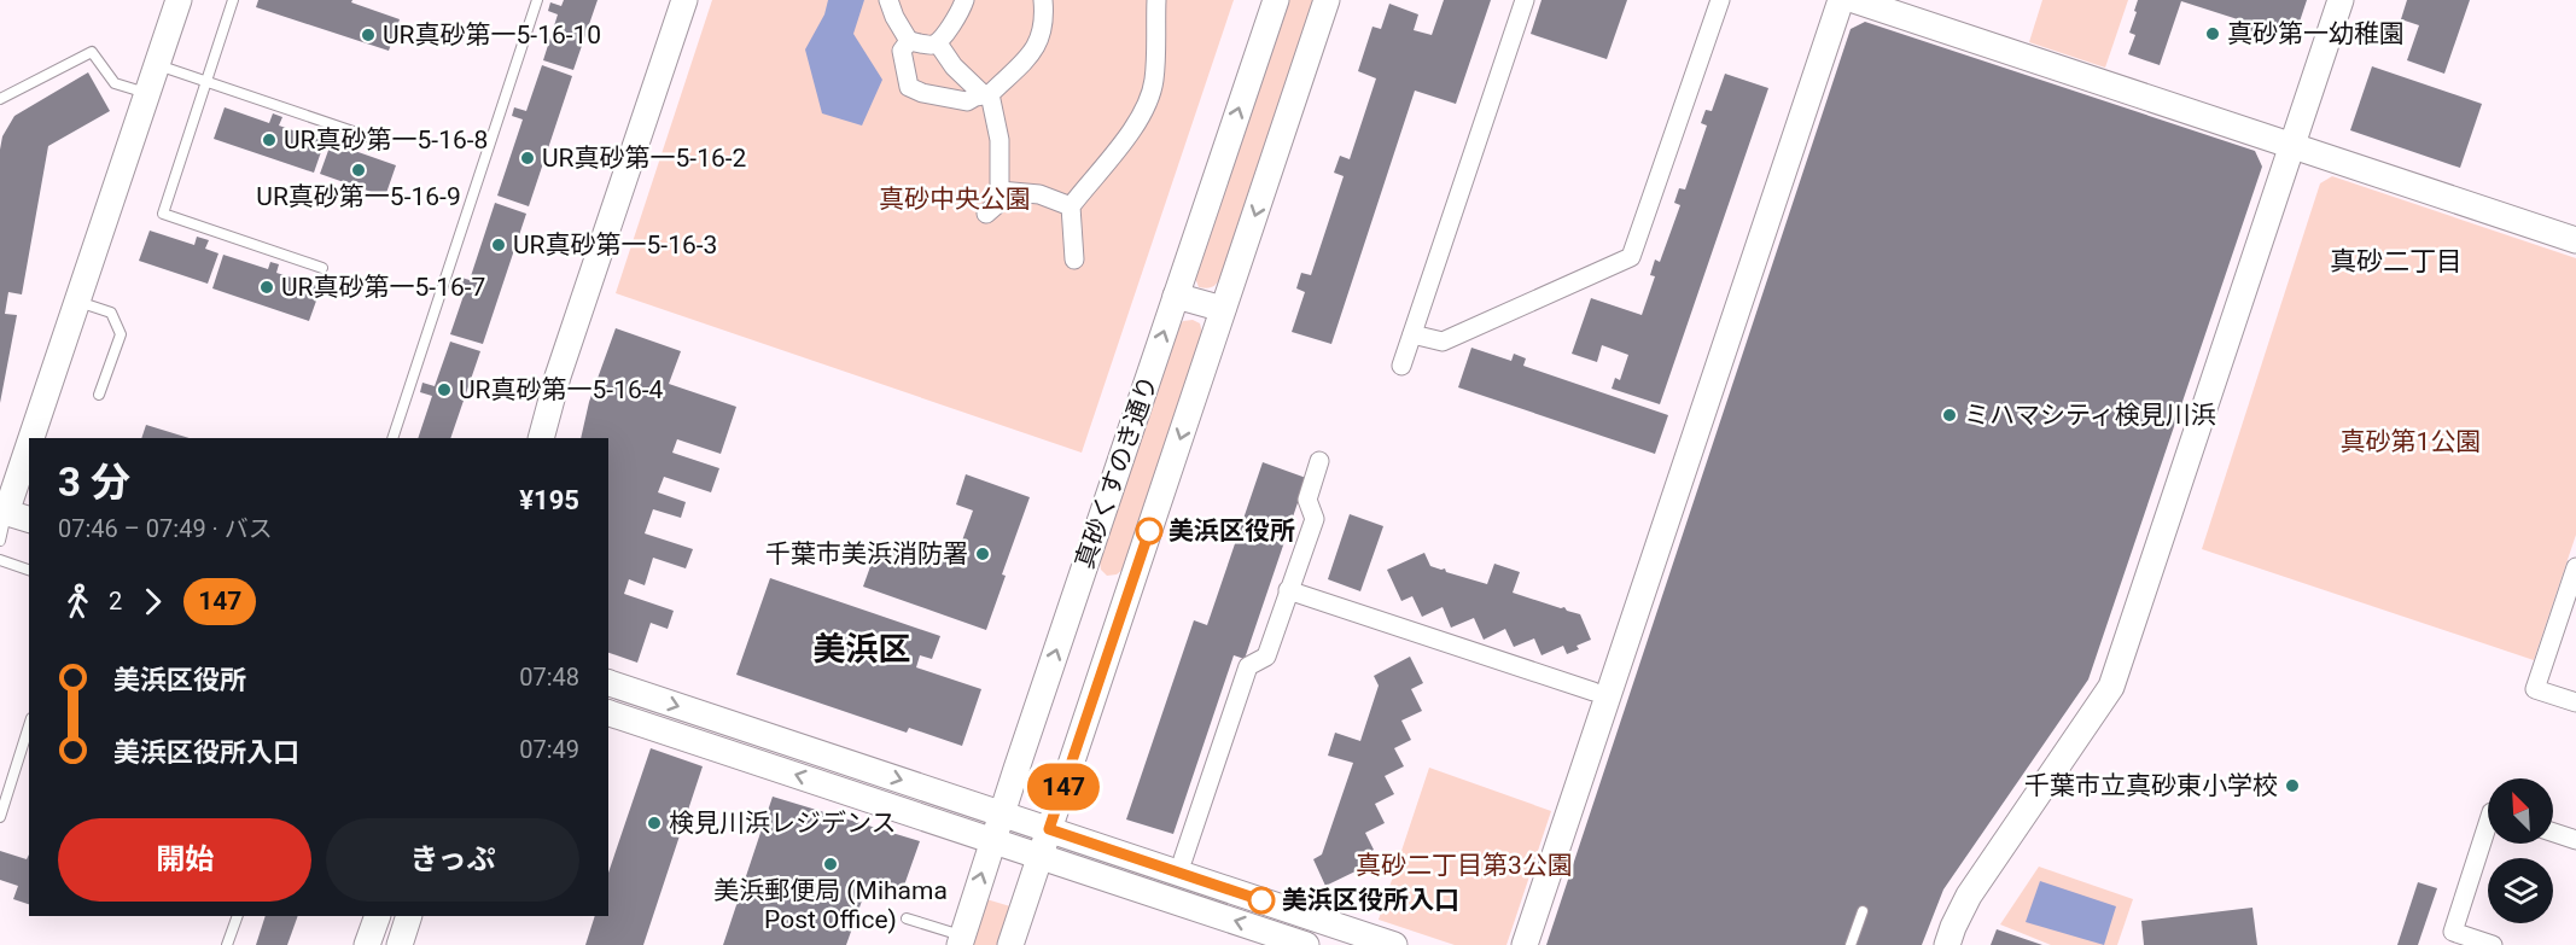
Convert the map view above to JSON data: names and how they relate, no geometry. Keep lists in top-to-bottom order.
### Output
{
  "streets": {
    "street": ["真砂くすのき通り"]
  },
  "districts": ["真砂二丁目", "美浜区"],
  "parks": ["真砂中央公園", "真砂第1公園", "真砂二丁目第3公園"],
  "places": [
    "真砂第一幼稚園",
    "UR真砂第一5-16-10",
    "UR真砂第一5-16-8",
    "UR真砂第一5-16-2",
    "UR真砂第一5-16-9",
    "UR真砂第一5-16-3",
    "UR真砂第一5-16-7",
    "UR真砂第一5-16-4",
    "ミハマシティ検見川浜",
    "美浜区役所",
    "千葉市美浜消防署",
    "千葉市立真砂東小学校",
    "検見川浜レジデンス",
    "美浜郵便局 (Mihama Post Office)",
    "美浜区役所入口"
  ],
  "lines": ["bus line 147"],
  "north": "top left",
  "page": {
    "on_map": "147",
    "heading": ["3 分", "07:46 – 07:49 · バス", "¥195"],
    "legs": ["2", "147"],
    "list": [
      {
        "name": "美浜区役所",
        "value": "07:48"
      },
      {
        "name": "美浜区役所入口",
        "value": "07:49"
      }
    ],
    "buttons": ["開始", "きっぷ"]
  }
}
